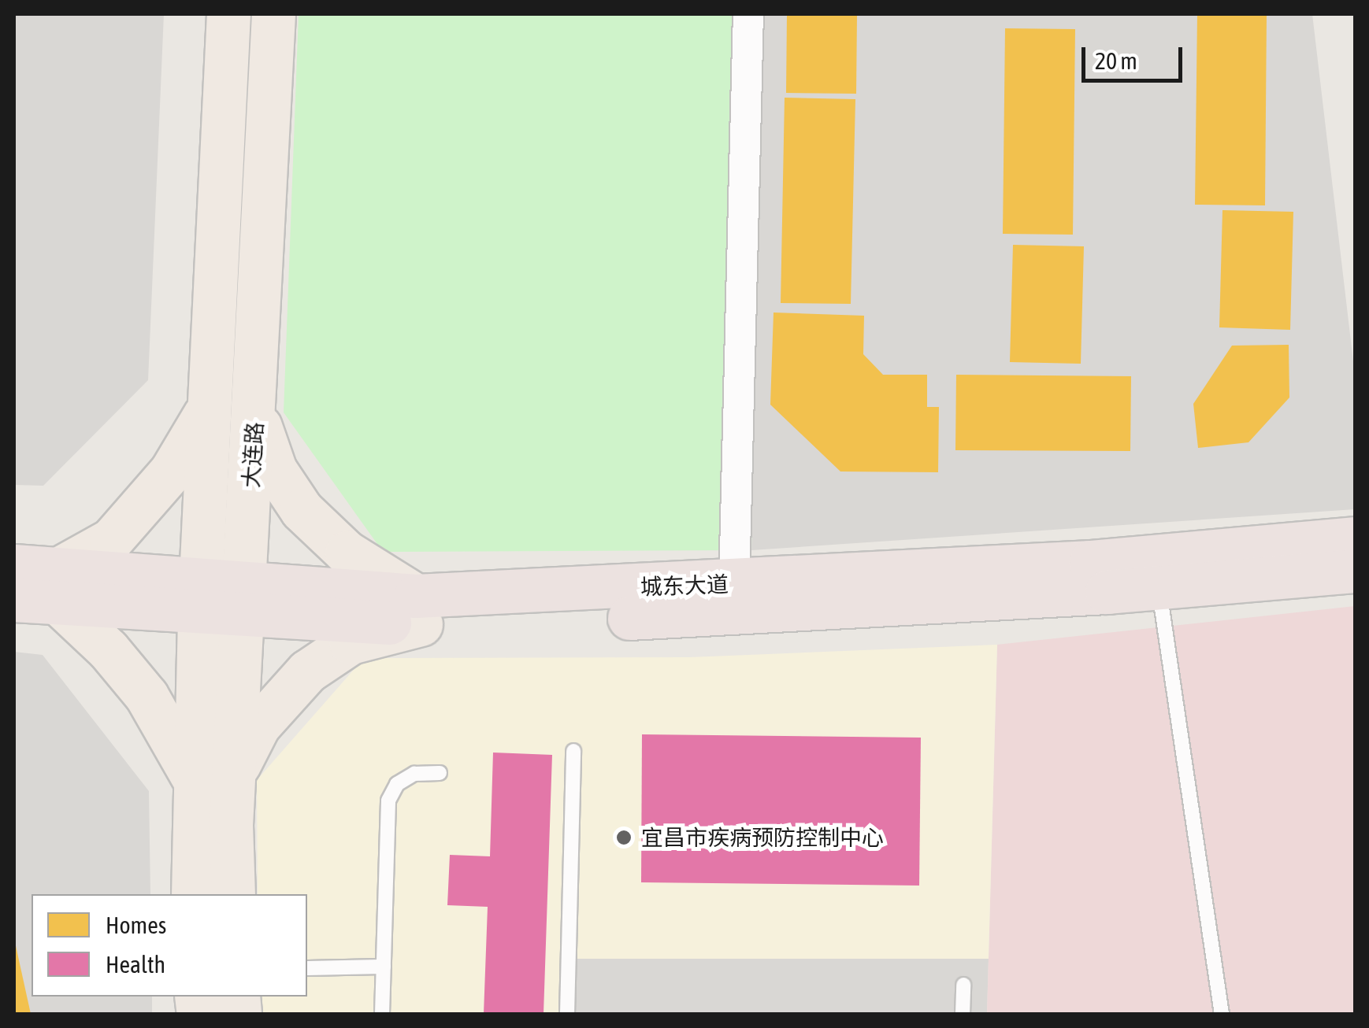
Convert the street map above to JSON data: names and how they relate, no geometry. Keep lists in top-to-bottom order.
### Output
{
  "streets": {
    "highway": ["城东大道"],
    "main road": ["大连路"]
  },
  "crossings": [
    ["大连路", "城东大道"]
  ],
  "places": ["宜昌市疾病预防控制中心"],
  "legend": ["Homes", "Health"],
  "scale_bar": "20 m"
}
